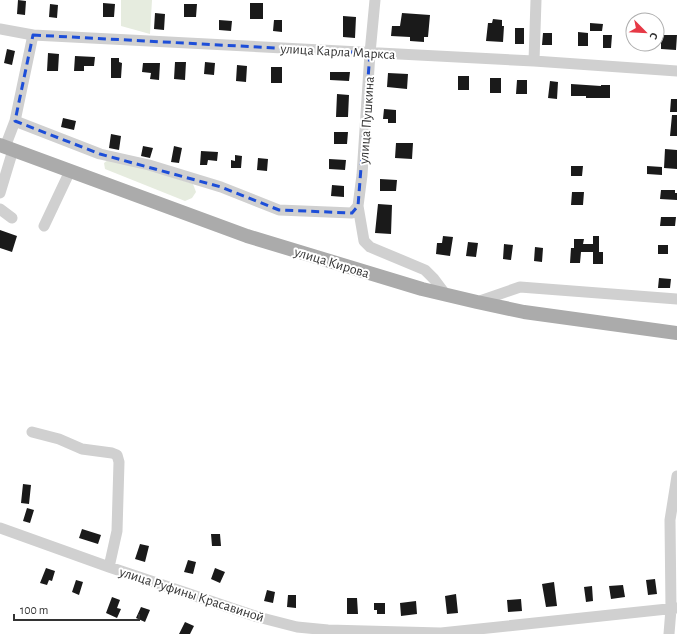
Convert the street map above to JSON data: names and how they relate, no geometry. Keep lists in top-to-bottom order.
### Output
{
  "streets": {
    "main road": ["улица Кирова"],
    "street": ["улица Карла Маркса", "улица Пушкина", "улица Руфины Красавиной"]
  },
  "crossings": [
    ["улица Карла Маркса", "улица Пушкина"],
    ["улица Пушкина", "улица Кирова"]
  ],
  "scale_bar": "100 m",
  "north": "bottom right"
}
